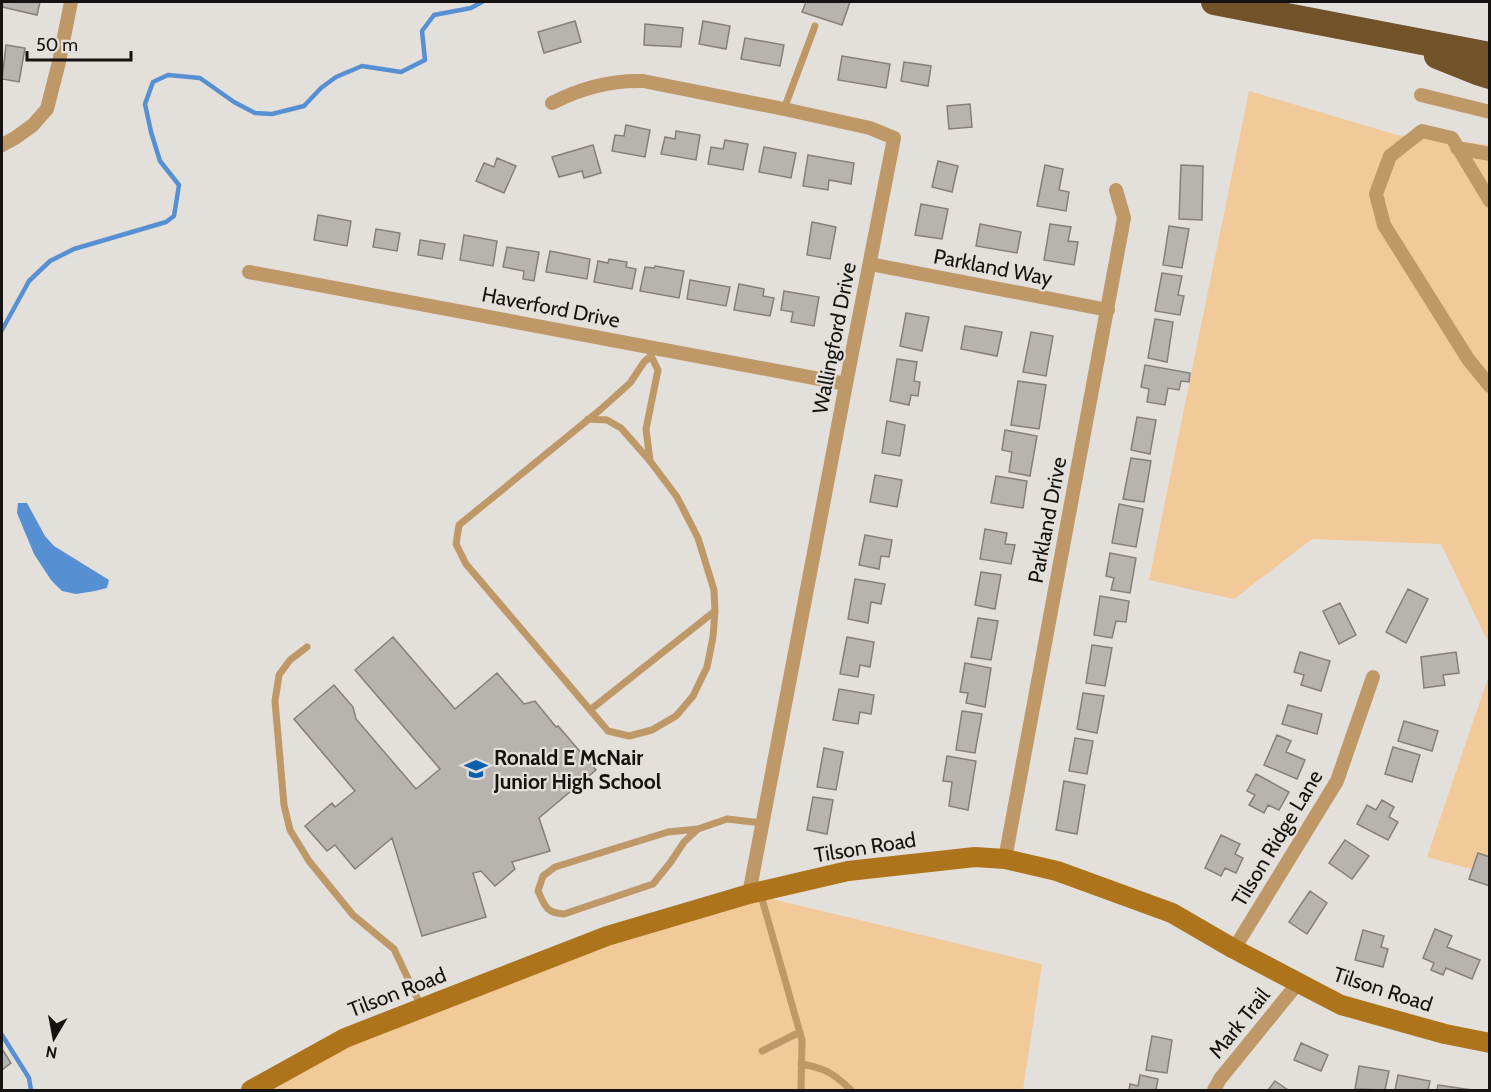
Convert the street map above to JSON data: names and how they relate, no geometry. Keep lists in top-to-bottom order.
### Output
{
  "streets": {
    "street": [
      "Parkland Way",
      "Haverford Drive",
      "Wallingford Drive",
      "Parkland Drive",
      "Tilson Ridge Lane",
      "Tilson Road",
      "Mark Trail"
    ]
  },
  "crossings": [
    ["Parkland Way", "Wallingford Drive"],
    ["Parkland Way", "Parkland Drive"],
    ["Haverford Drive", "Wallingford Drive"],
    ["Wallingford Drive", "Tilson Road"],
    ["Parkland Drive", "Tilson Road"],
    ["Tilson Ridge Lane", "Tilson Road"],
    ["Tilson Road", "Mark Trail"]
  ],
  "places": {
    "school or university": ["Ronald E McNair Junior High School"]
  },
  "scale_bar": "50 m",
  "north": "bottom"
}
